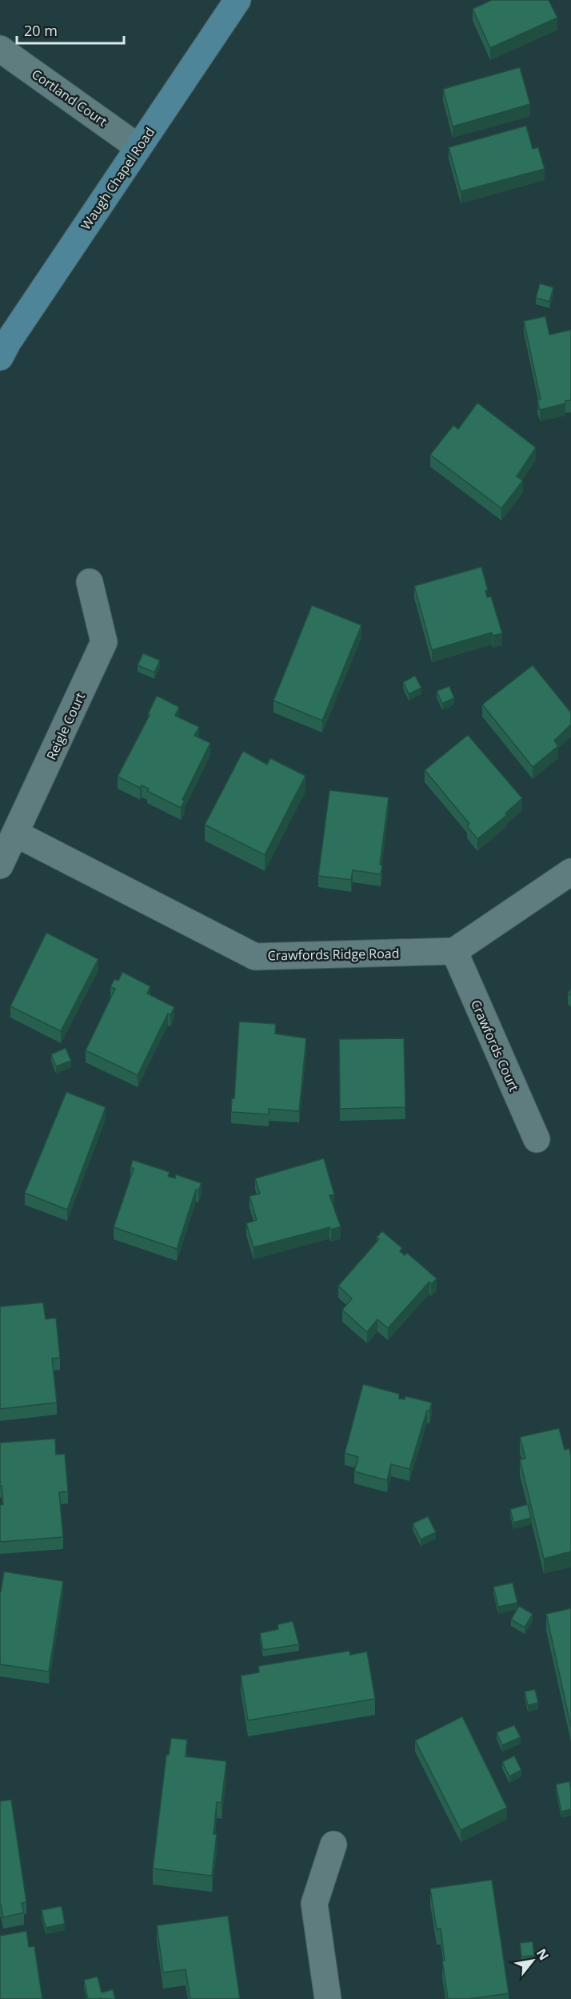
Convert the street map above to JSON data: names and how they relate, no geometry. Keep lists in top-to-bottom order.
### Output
{
  "streets": {
    "main road": ["Waugh Chapel Road"],
    "street": [
      "Cortland Court",
      "Reigle Court",
      "Crawfords Ridge Road",
      "Crawfords Court"
    ]
  },
  "crossings": [
    ["Cortland Court", "Waugh Chapel Road"],
    ["Reigle Court", "Crawfords Ridge Road"],
    ["Crawfords Ridge Road", "Crawfords Court"]
  ],
  "scale_bar": "20 m",
  "north": "top right"
}
